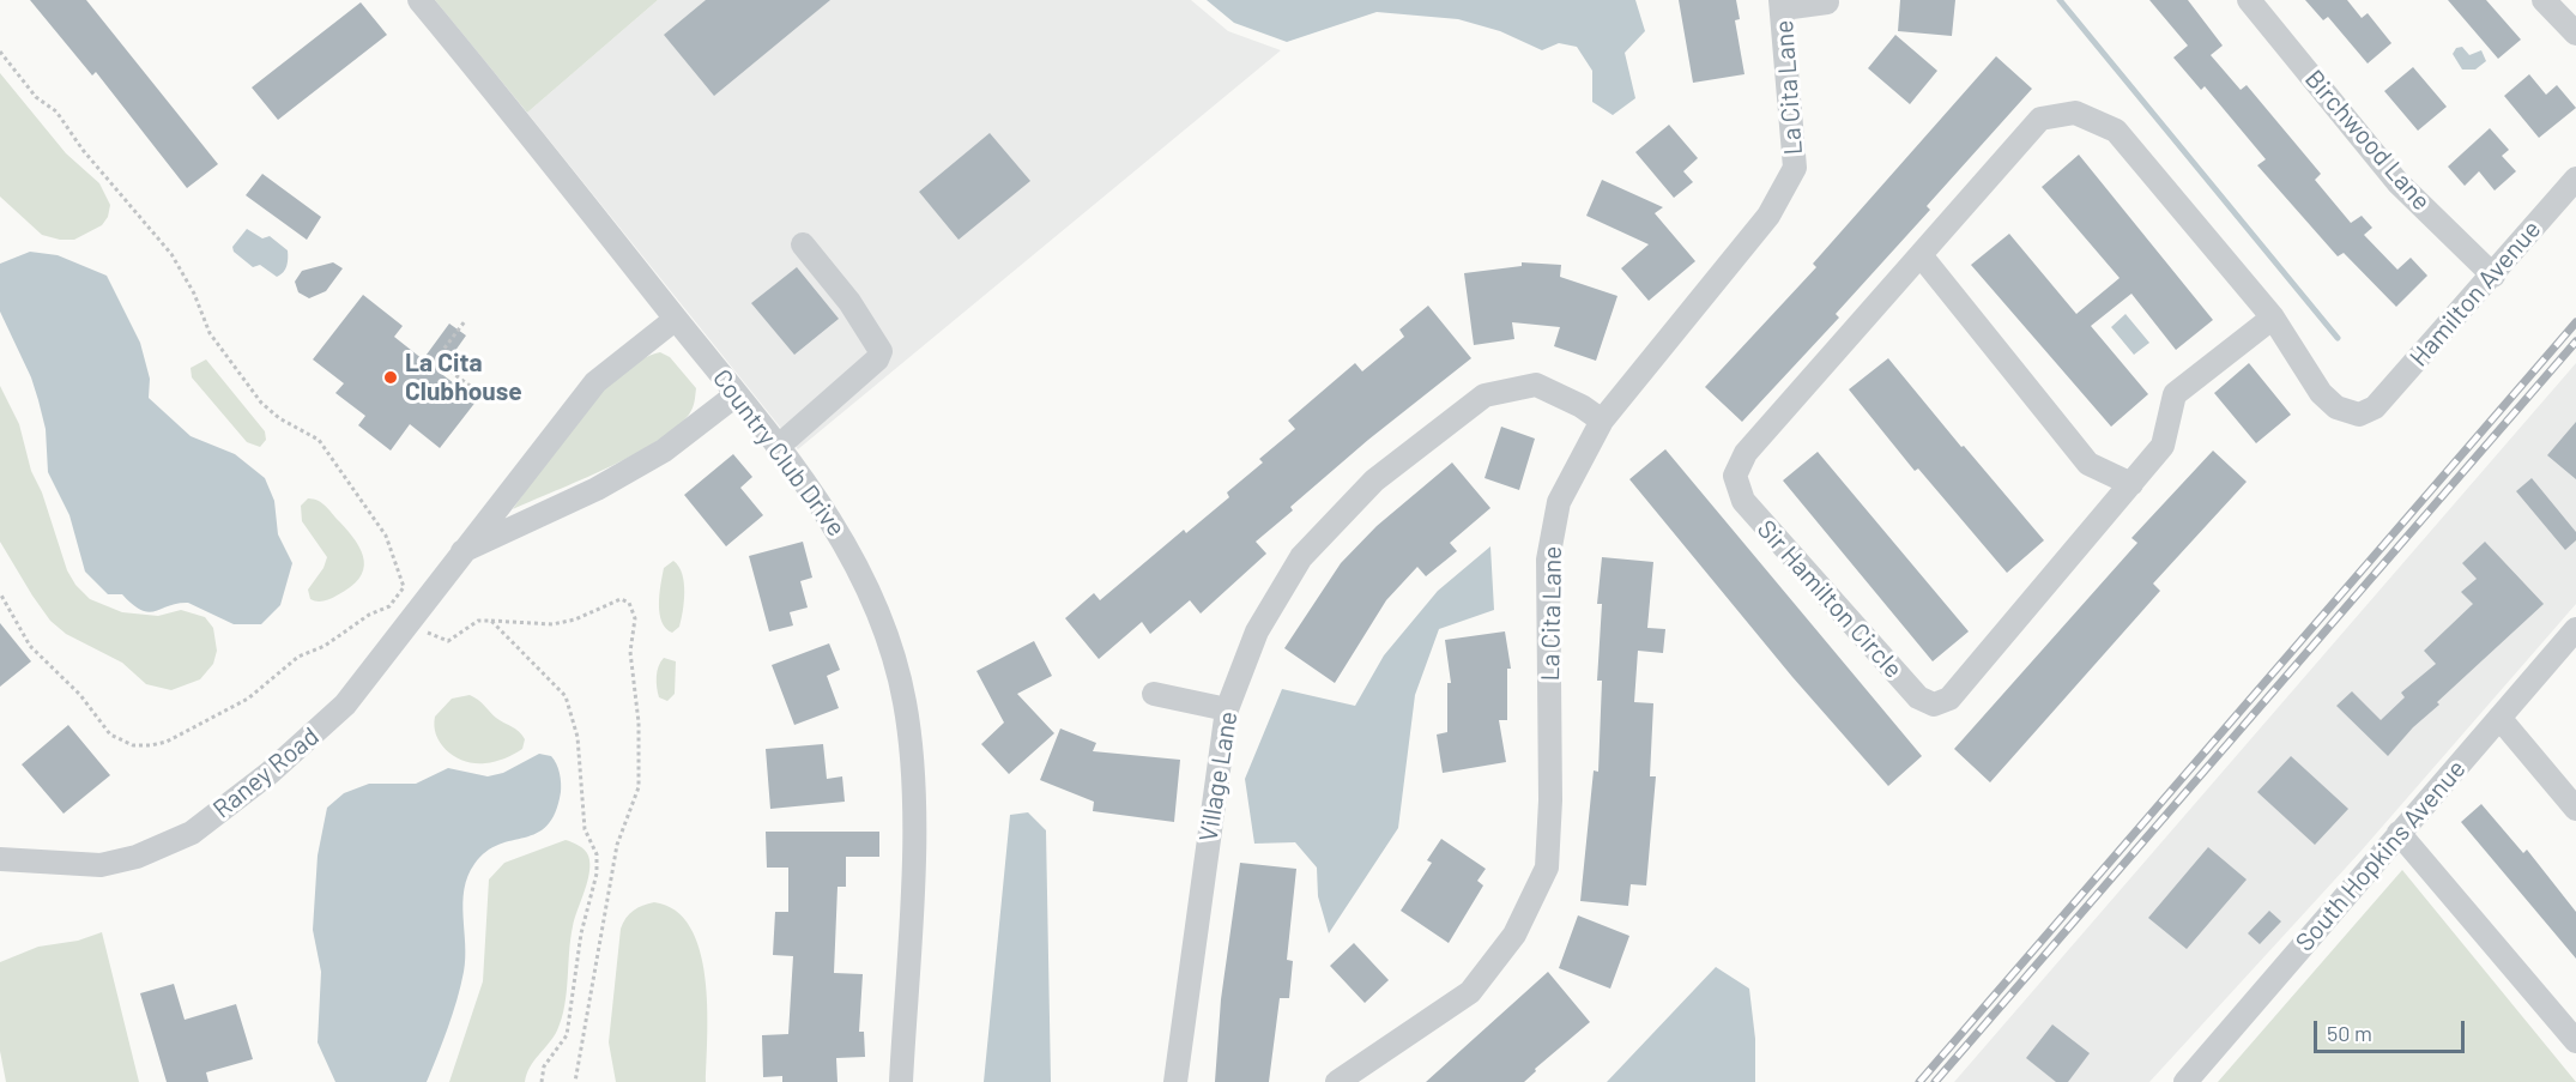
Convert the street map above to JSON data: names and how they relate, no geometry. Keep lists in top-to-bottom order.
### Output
{
  "streets": {
    "street": [
      "La Cita Lane",
      "Birchwood Lane",
      "Hamilton Avenue",
      "Country Club Drive",
      "Sir Hamilton Circle",
      "Raney Road",
      "Village Lane",
      "South Hopkins Avenue"
    ]
  },
  "crossings": [
    ["La Cita Lane", "Village Lane"],
    ["Birchwood Lane", "Hamilton Avenue"],
    ["Hamilton Avenue", "Sir Hamilton Circle"],
    ["Country Club Drive", "Raney Road"]
  ],
  "places": ["La Cita Clubhouse"],
  "scale_bar": "50 m"
}
